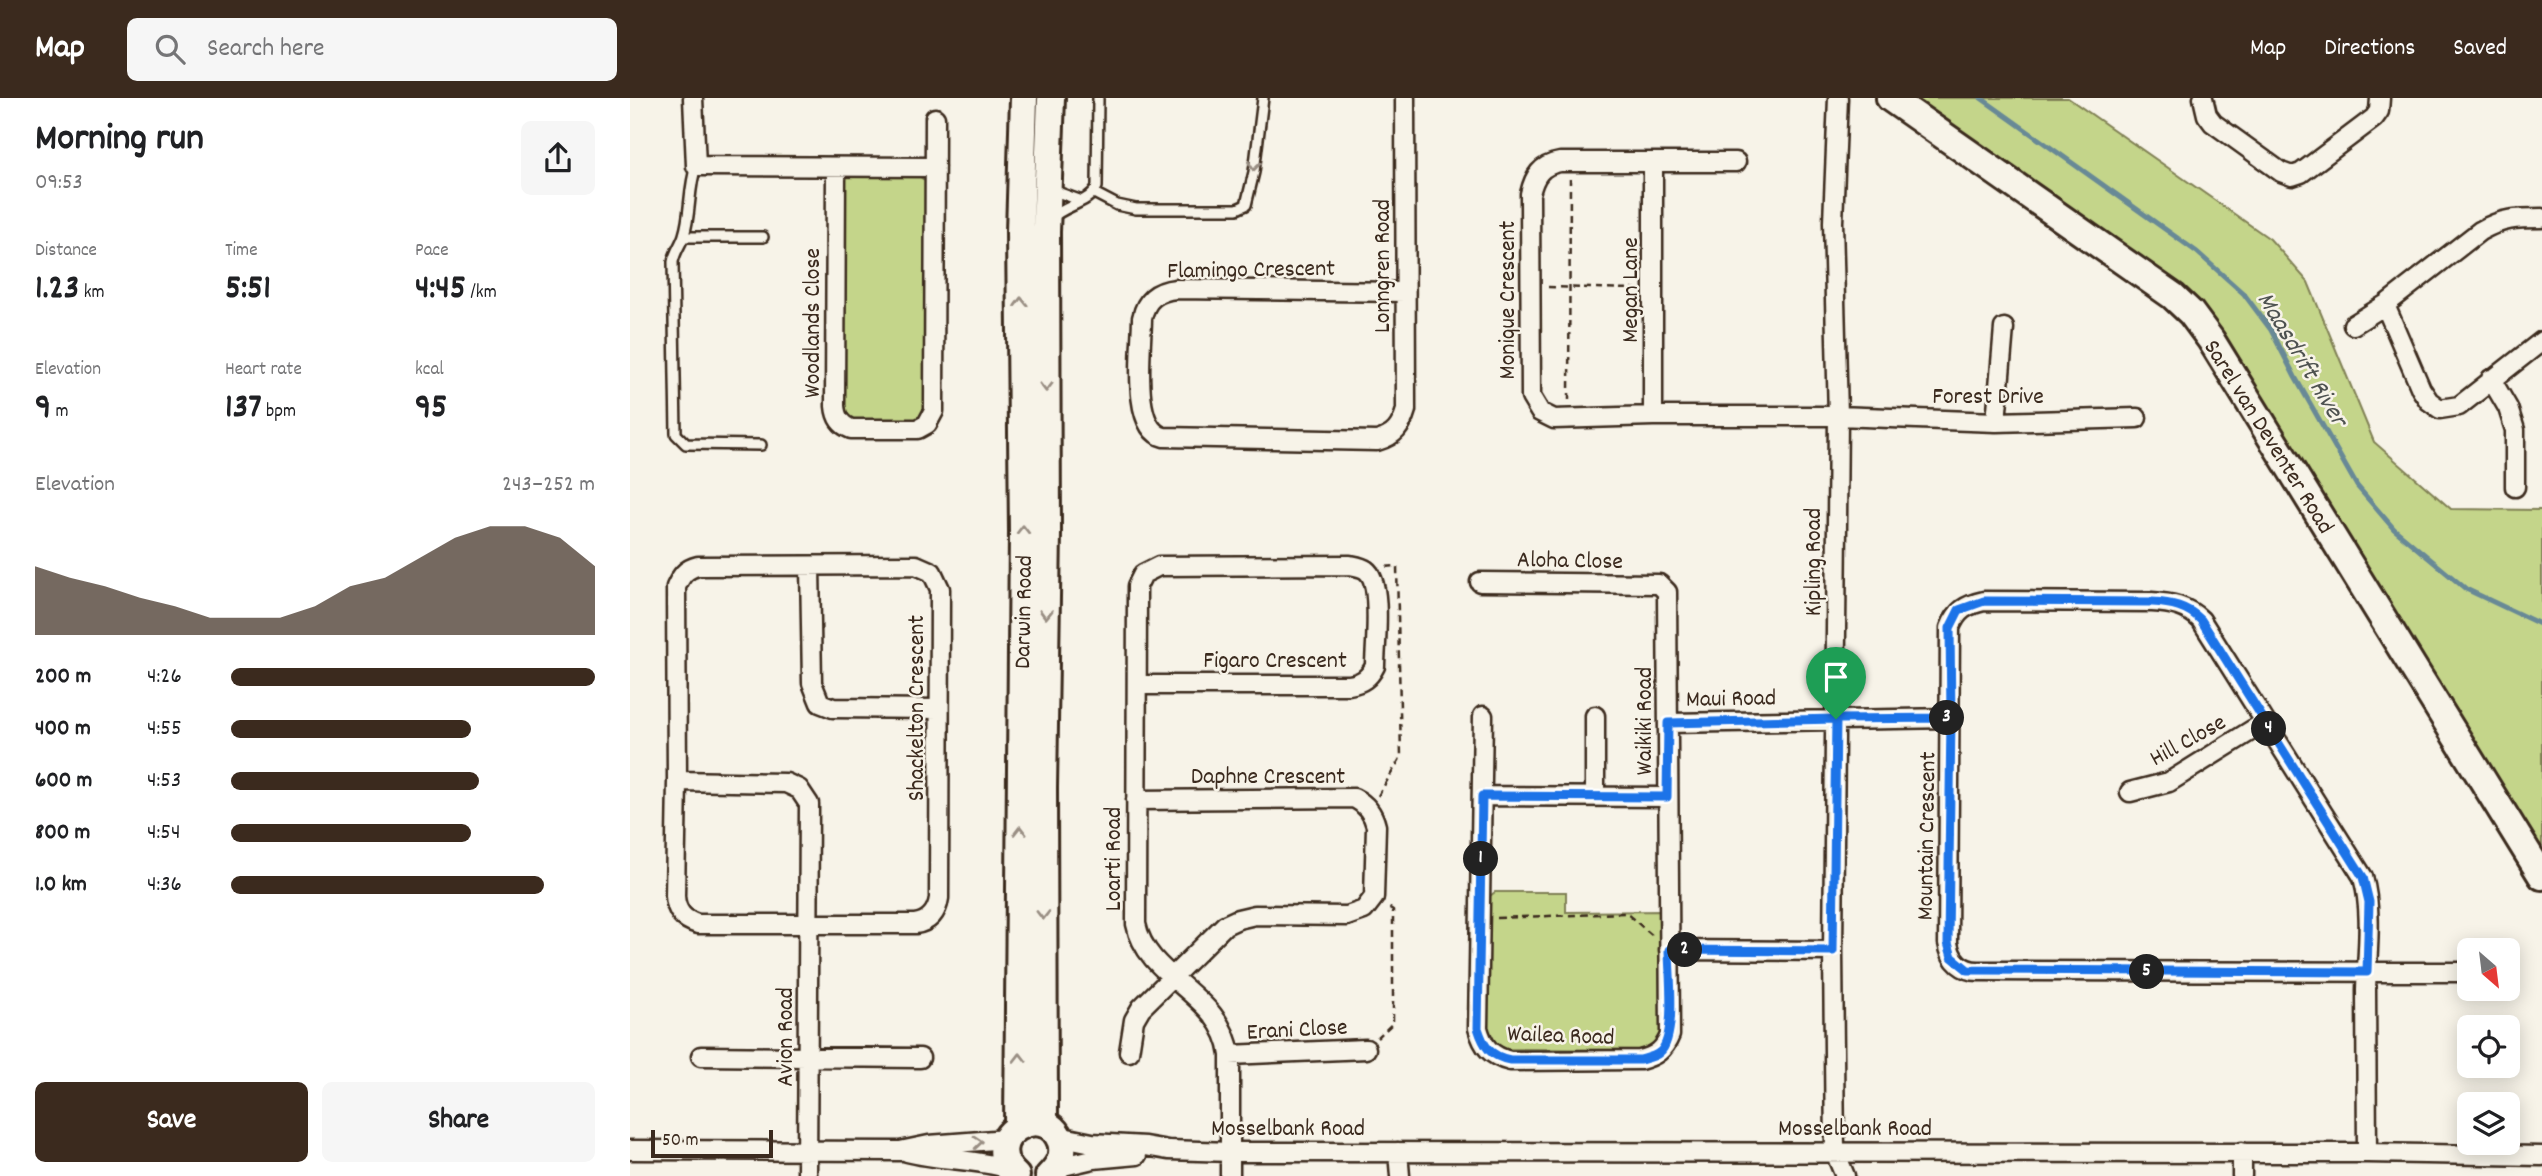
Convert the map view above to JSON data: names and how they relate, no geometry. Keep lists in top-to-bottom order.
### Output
{
  "streets": {
    "street": [
      "Lonngren Road",
      "Flamingo Crescent",
      "Megan Lane",
      "Monique Crescent",
      "Woodlands Close",
      "Forest Drive",
      "Sarel van Deventer Road",
      "Aloha Close",
      "Kipling Road",
      "Darwin Road",
      "Figaro Crescent",
      "Maui Road",
      "Shackelton Crescent",
      "Waikiki Road",
      "Hill Close",
      "Daphne Crescent",
      "Mountain Crescent",
      "Loarti Road",
      "Erani Close",
      "Wailea Road",
      "Avion Road",
      "Mosselbank Road"
    ]
  },
  "crossings": [
    ["Lonngren Road", "Flamingo Crescent"],
    ["Megan Lane", "Monique Crescent"],
    ["Monique Crescent", "Forest Drive"],
    ["Monique Crescent", "Kipling Road"],
    ["Forest Drive", "Kipling Road"],
    ["Aloha Close", "Waikiki Road"],
    ["Kipling Road", "Maui Road"],
    ["Kipling Road", "Mosselbank Road"],
    ["Darwin Road", "Mosselbank Road"],
    ["Figaro Crescent", "Loarti Road"],
    ["Maui Road", "Waikiki Road"],
    ["Maui Road", "Mountain Crescent"],
    ["Shackelton Crescent", "Avion Road"],
    ["Waikiki Road", "Wailea Road"],
    ["Hill Close", "Mountain Crescent"],
    ["Daphne Crescent", "Loarti Road"],
    ["Mountain Crescent", "Mosselbank Road"],
    ["Loarti Road", "Erani Close"],
    ["Loarti Road", "Mosselbank Road"],
    ["Avion Road", "Mosselbank Road"]
  ],
  "water": ["Maasdrift River"],
  "scale_bar": "50 m",
  "north": "bottom right",
  "page": {
    "header": "Map",
    "search": "Search here",
    "nav": ["Map", "Directions", "Saved"],
    "heading": ["Morning run", "09:53"],
    "stats": [
      ["Distance", "1.23 km"],
      ["Time", "5:51"],
      ["Pace", "4:45 /km"],
      ["Elevation", "9 m"],
      ["Heart rate", "137 bpm"],
      ["kcal", "95"]
    ],
    "chart": ["Elevation", "243–252 m"],
    "list": [
      {
        "name": "200 m",
        "note": "4:26"
      },
      {
        "name": "400 m",
        "note": "4:55"
      },
      {
        "name": "600 m",
        "note": "4:53"
      },
      {
        "name": "800 m",
        "note": "4:54"
      },
      {
        "name": "1.0 km",
        "note": "4:36"
      }
    ],
    "pins": [
      "3",
      "4",
      "1",
      "2",
      "5"
    ],
    "buttons": ["Save", "Share"],
    "scale": "50 m"
  }
}
